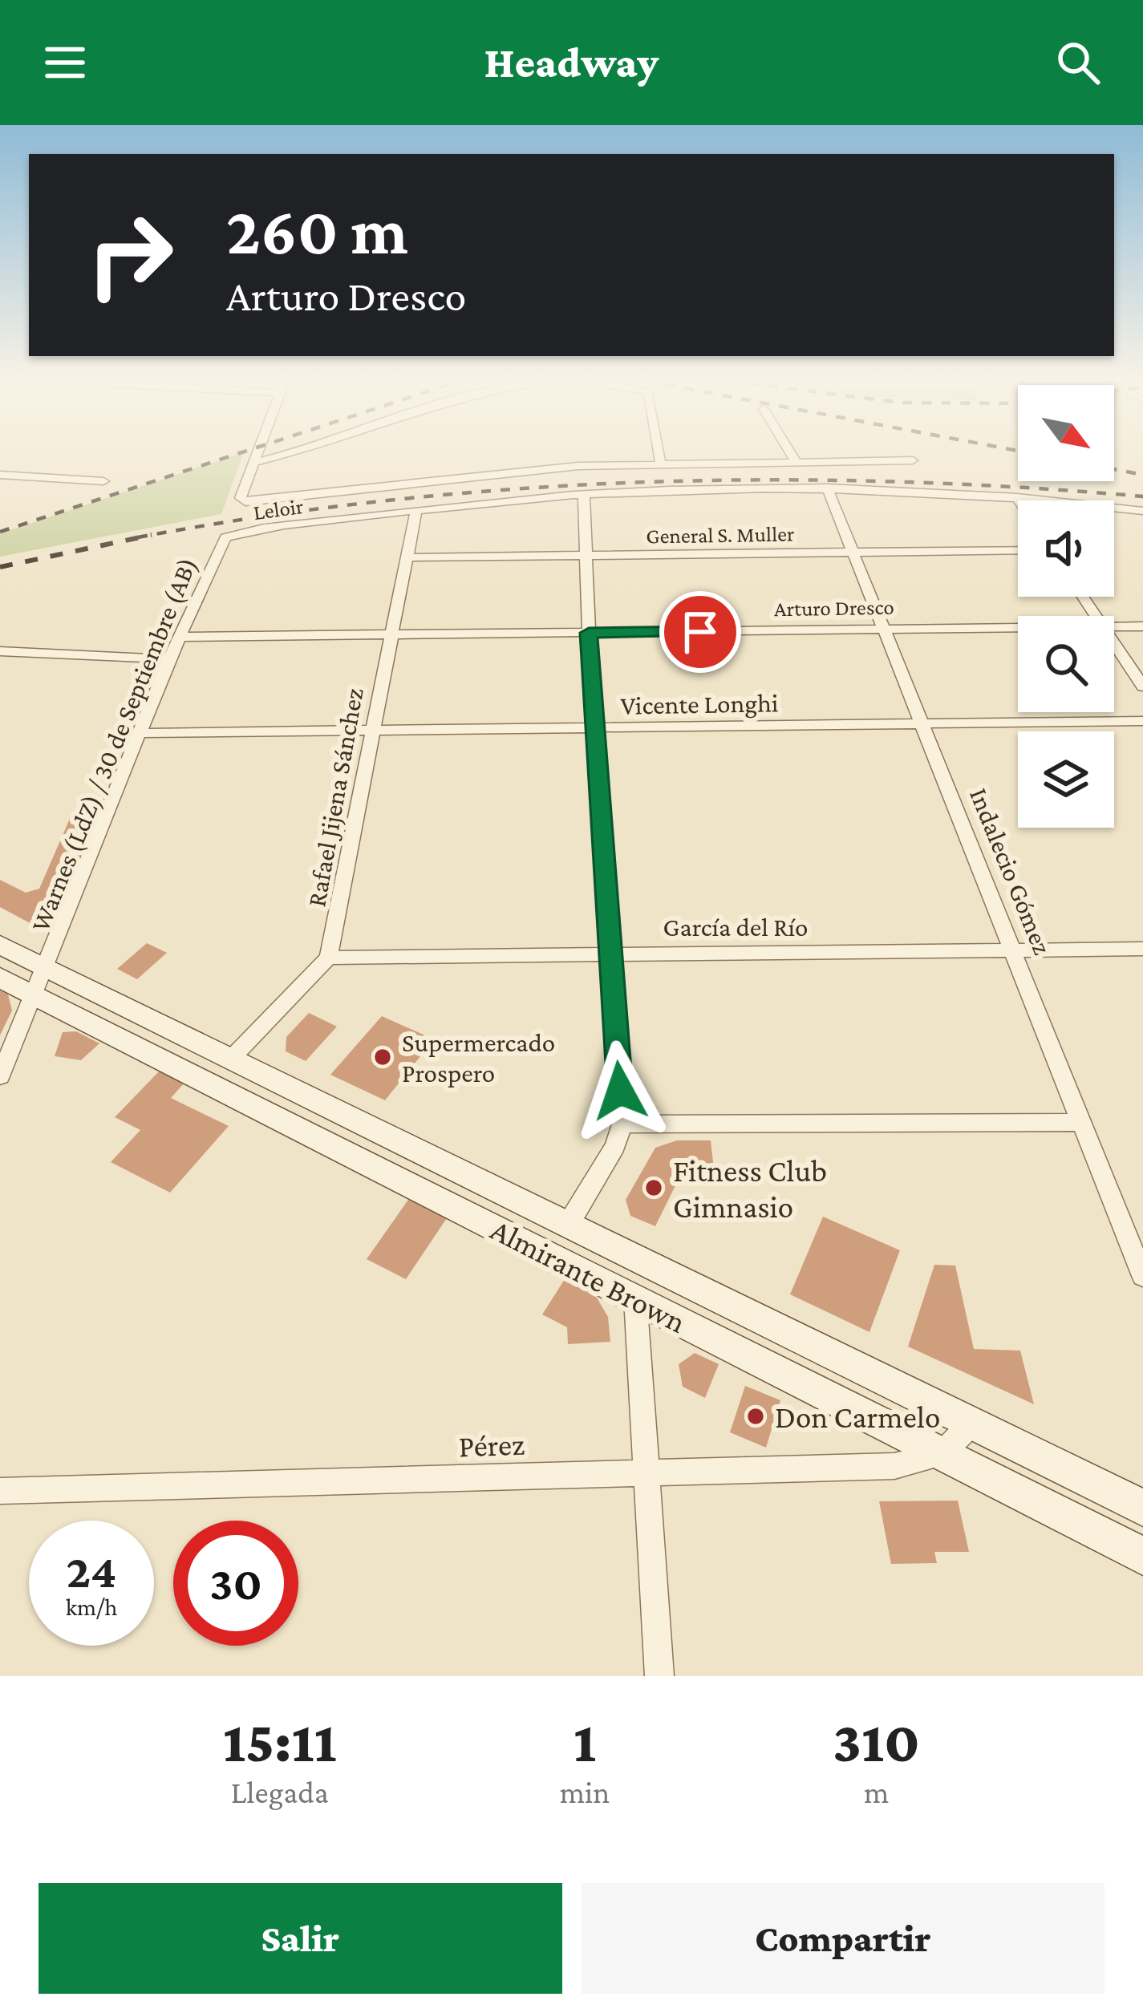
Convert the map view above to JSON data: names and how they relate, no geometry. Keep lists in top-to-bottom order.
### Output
{
  "streets": {
    "main road": ["Almirante Brown"],
    "street": [
      "Leloir",
      "General S. Muller",
      "Arturo Dresco",
      "Vicente Longhi",
      "Warnes (LdZ) / 30 de Septiembre (AB)",
      "Rafael Jijena Sánchez",
      "Indalecio Gómez",
      "García del Río",
      "Pérez"
    ]
  },
  "crossings": [
    ["Leloir", "Warnes (LdZ) / 30 de Septiembre (AB)"],
    ["Leloir", "Rafael Jijena Sánchez"],
    ["Leloir", "Indalecio Gómez"],
    ["General S. Muller", "Rafael Jijena Sánchez"],
    ["General S. Muller", "Indalecio Gómez"],
    ["Arturo Dresco", "Warnes (LdZ) / 30 de Septiembre (AB)"],
    ["Arturo Dresco", "Rafael Jijena Sánchez"],
    ["Arturo Dresco", "Indalecio Gómez"],
    ["Vicente Longhi", "Warnes (LdZ) / 30 de Septiembre (AB)"],
    ["Vicente Longhi", "Rafael Jijena Sánchez"],
    ["Vicente Longhi", "Indalecio Gómez"],
    ["Warnes (LdZ) / 30 de Septiembre (AB)", "Almirante Brown"],
    ["Rafael Jijena Sánchez", "García del Río"],
    ["Indalecio Gómez", "García del Río"],
    ["Almirante Brown", "Pérez"]
  ],
  "places": ["Supermercado Prospero", "Fitness Club Gimnasio", "Don Carmelo"],
  "north": "bottom right",
  "page": {
    "header": "Headway",
    "turn": ["260 m", "Arturo Dresco"],
    "speed": "24 km/h",
    "limit": "30",
    "eta": [
      "15:11",
      "Llegada",
      "1",
      "min",
      "310",
      "m"
    ],
    "buttons": ["Salir", "Compartir"]
  }
}
